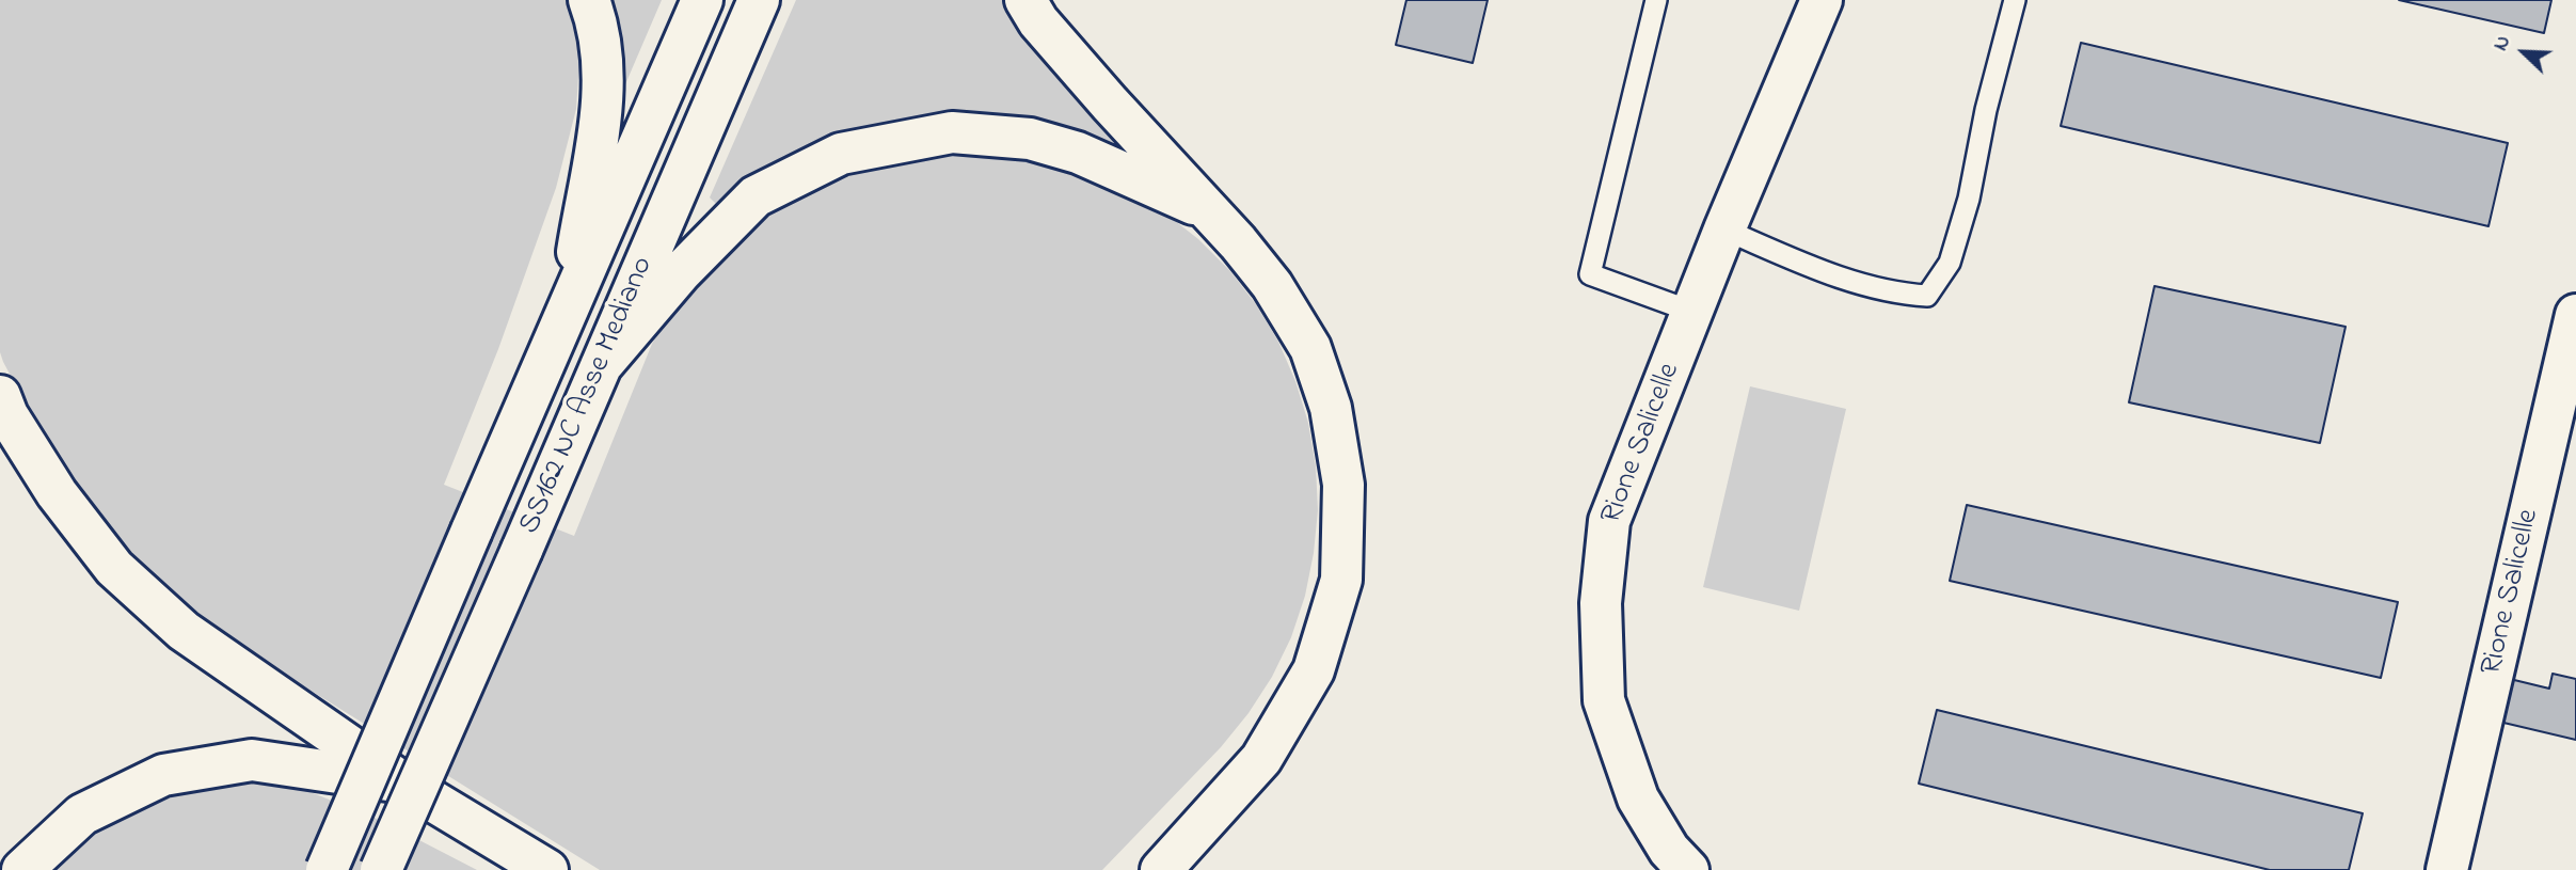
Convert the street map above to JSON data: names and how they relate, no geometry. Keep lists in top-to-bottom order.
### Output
{
  "streets": {
    "main road": ["SS162 NC Asse Mediano", "Rione Salicelle"]
  },
  "north": "top left"
}
